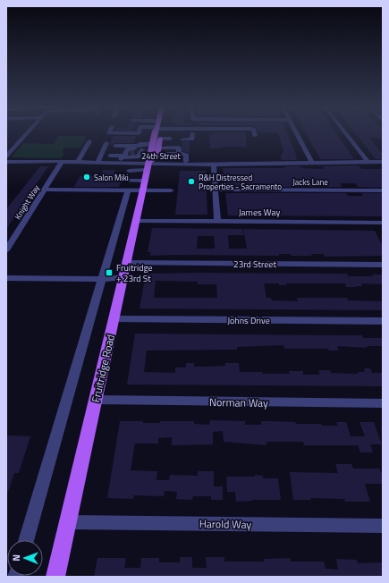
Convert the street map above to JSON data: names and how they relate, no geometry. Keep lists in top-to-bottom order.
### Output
{
  "streets": {
    "main road": ["Fruitridge Road"],
    "street": [
      "24th Street",
      "Jacks Lane",
      "Knight Way",
      "James Way",
      "23rd Street",
      "Johns Drive",
      "Norman Way",
      "Harold Way"
    ]
  },
  "crossings": [
    ["24th Street", "Knight Way"],
    ["24th Street", "Fruitridge Road"],
    ["James Way", "Fruitridge Road"],
    ["23rd Street", "Fruitridge Road"],
    ["Johns Drive", "Fruitridge Road"],
    ["Fruitridge Road", "Norman Way"],
    ["Fruitridge Road", "Harold Way"]
  ],
  "places": {
    "other": ["Salon Miki", "R&H Distressed Properties - Sacramento"],
    "transit": ["Fruitridge + 23rd St"]
  },
  "north": "left"
}
